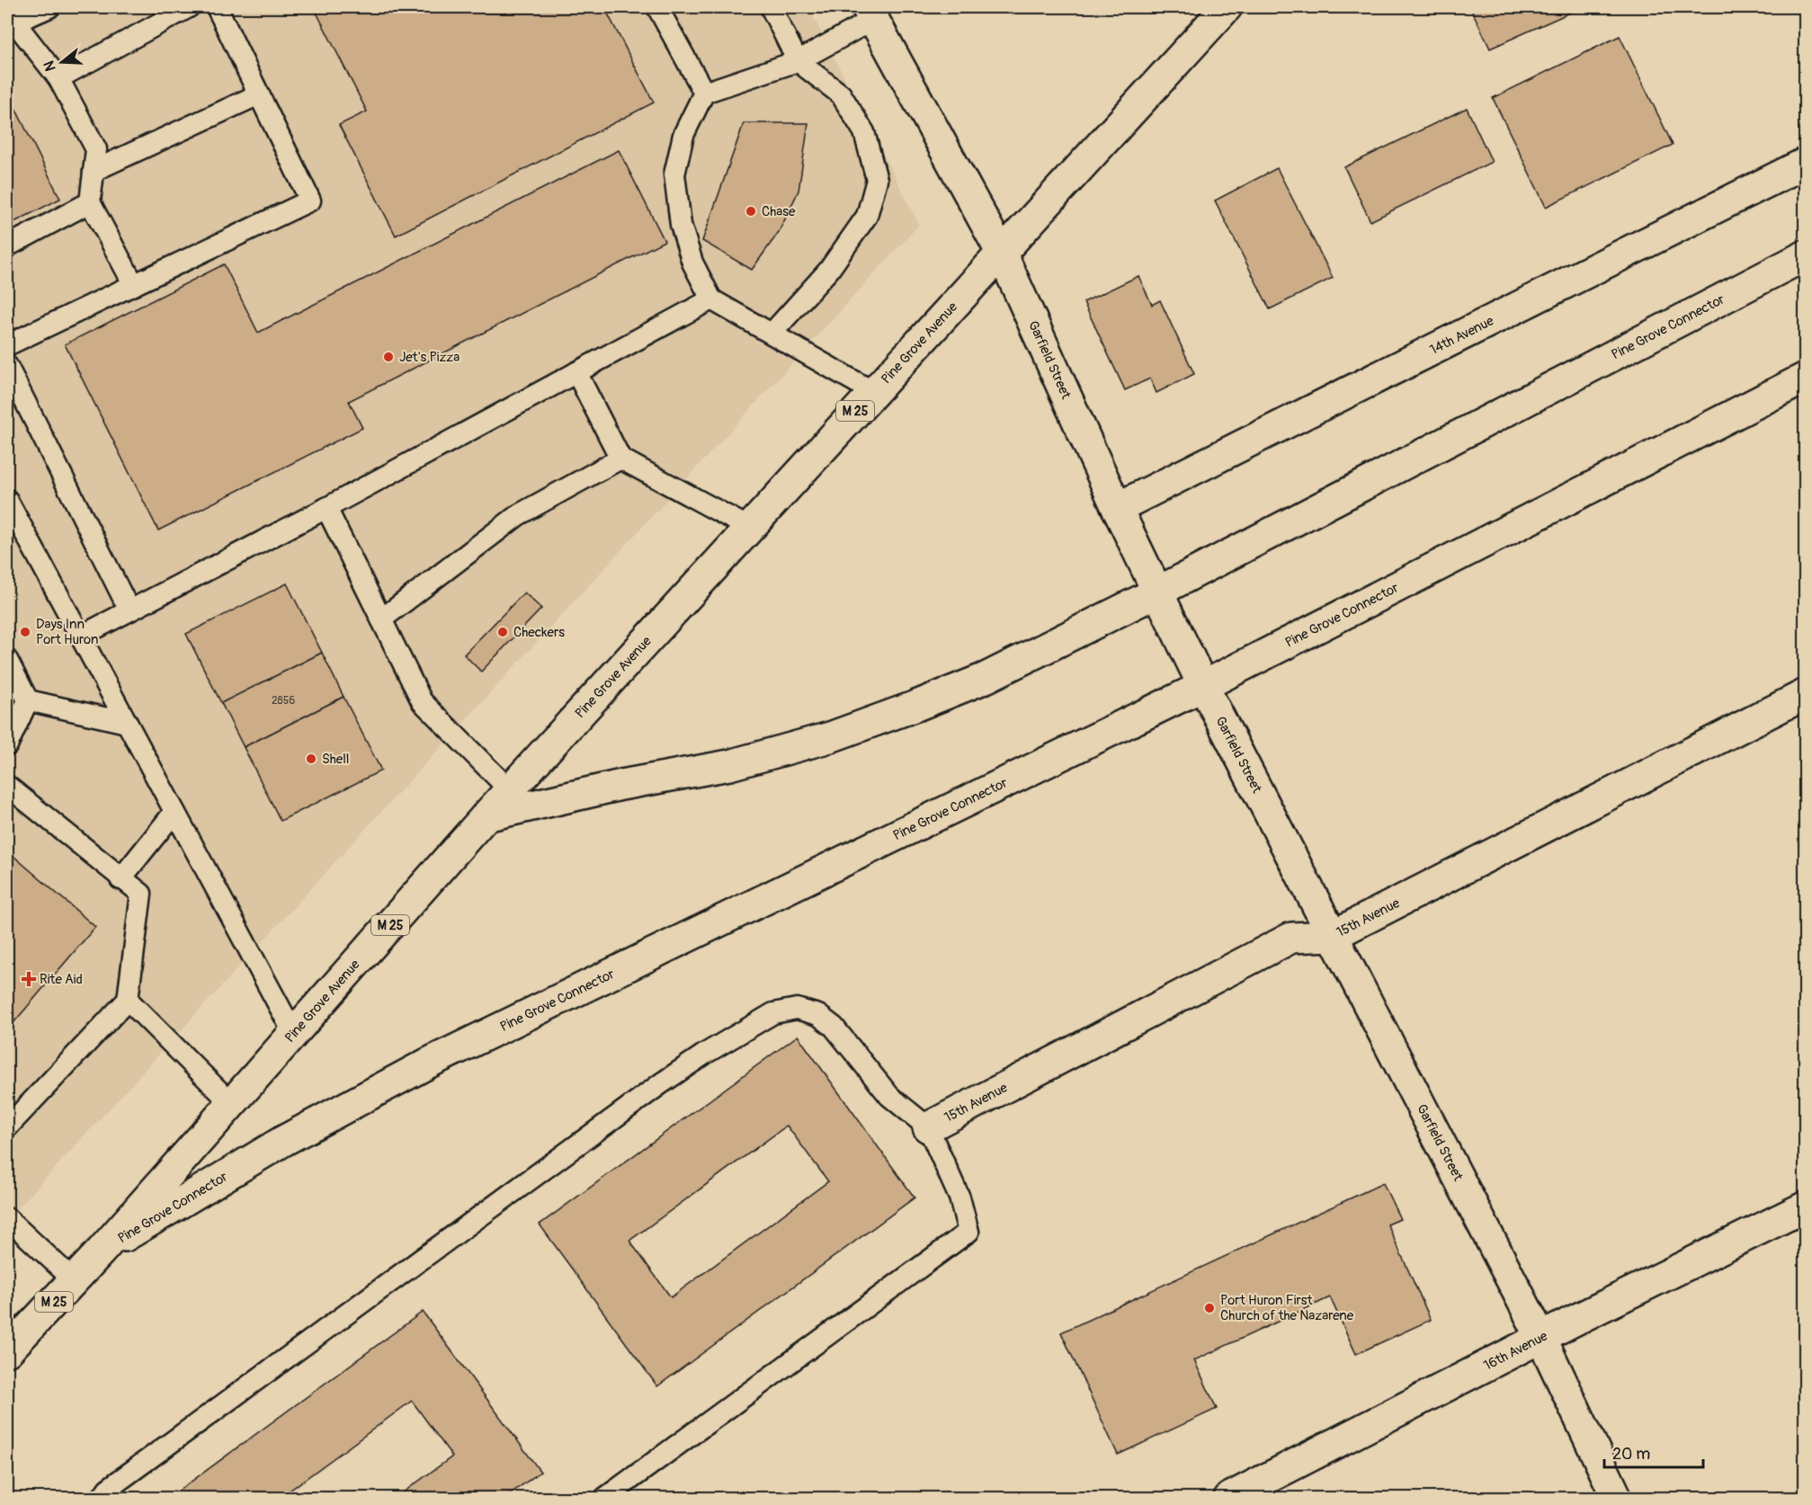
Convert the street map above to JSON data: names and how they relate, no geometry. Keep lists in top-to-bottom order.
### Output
{
  "streets": {
    "main road": [
      "Pine Grove Connector",
      "14th Avenue",
      "Pine Grove Avenue",
      "Garfield Street",
      "M 25",
      "15th Avenue",
      "16th Avenue"
    ]
  },
  "crossings": [
    ["Pine Grove Connector", "Pine Grove Avenue"],
    ["Pine Grove Connector", "Garfield Street"],
    ["14th Avenue", "Garfield Street"],
    ["Pine Grove Avenue", "Garfield Street"],
    ["Garfield Street", "15th Avenue"],
    ["Garfield Street", "16th Avenue"]
  ],
  "places": {
    "other": [
      "Chase",
      "Jet's Pizza",
      "Days Inn Port Huron",
      "Checkers",
      "Shell",
      "Port Huron First Church of the Nazarene"
    ],
    "health": ["Rite Aid"]
  },
  "house_numbers": ["2856"],
  "scale_bar": "20 m",
  "north": "left"
}
